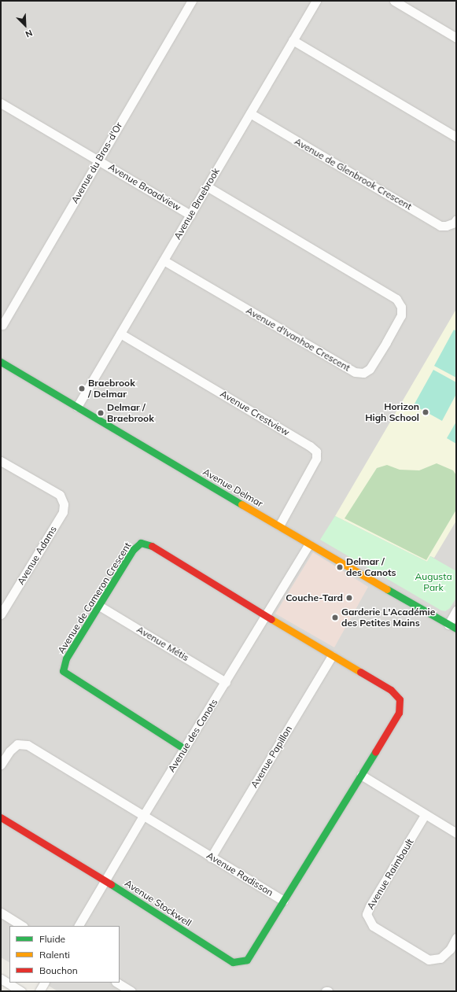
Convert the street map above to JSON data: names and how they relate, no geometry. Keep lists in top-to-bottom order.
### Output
{
  "streets": {
    "street": [
      "Avenue du Bras-d'Or",
      "Avenue de Glenbrook Crescent",
      "Avenue Broadview",
      "Avenue Braebrook",
      "Avenue d'Ivanhoe Crescent",
      "Avenue Crestview",
      "Avenue Delmar",
      "Avenue Adams",
      "Avenue de Cameron Crescent",
      "Avenue Métis",
      "Avenue des Canots",
      "Avenue Papillon",
      "Avenue Radisson",
      "Avenue Raimbault",
      "Avenue Stockwell"
    ]
  },
  "crossings": [
    ["Avenue du Bras-d'Or", "Avenue Broadview"],
    ["Avenue de Glenbrook Crescent", "Avenue Braebrook"],
    ["Avenue Broadview", "Avenue Braebrook"],
    ["Avenue Braebrook", "Avenue d'Ivanhoe Crescent"],
    ["Avenue Braebrook", "Avenue Crestview"],
    ["Avenue Braebrook", "Avenue Delmar"],
    ["Avenue Crestview", "Avenue Delmar"],
    ["Avenue Delmar", "Avenue des Canots"],
    ["Avenue de Cameron Crescent", "Avenue Métis"],
    ["Avenue de Cameron Crescent", "Avenue des Canots"],
    ["Avenue de Cameron Crescent", "Avenue Papillon"],
    ["Avenue de Cameron Crescent", "Avenue Radisson"],
    ["Avenue Métis", "Avenue des Canots"],
    ["Avenue des Canots", "Avenue Radisson"],
    ["Avenue des Canots", "Avenue Stockwell"],
    ["Avenue Papillon", "Avenue Radisson"],
    ["Avenue Radisson", "Avenue Stockwell"]
  ],
  "parks": ["Augusta Park"],
  "places": [
    "Braebrook / Delmar",
    "Horizon High School",
    "Delmar / Braebrook",
    "Delmar / des Canots",
    "Couche-Tard",
    "Garderie L'Académie des Petites Mains"
  ],
  "legend": ["Fluide", "Ralenti", "Bouchon"],
  "north": "bottom right"
}
